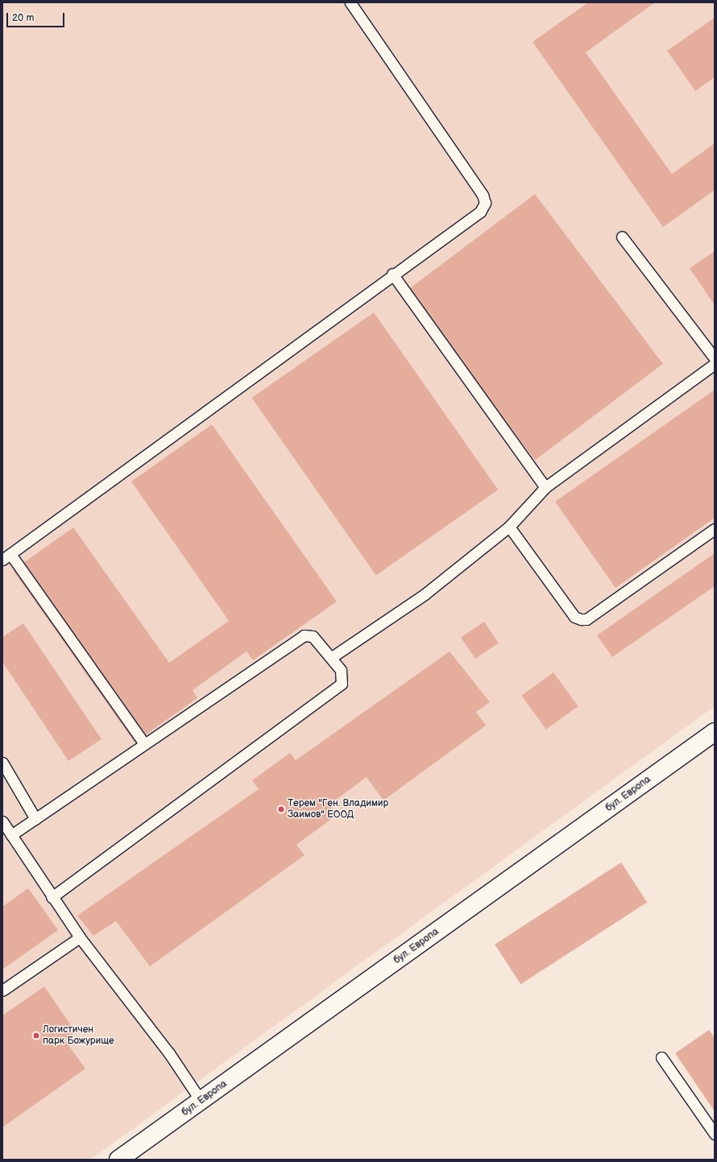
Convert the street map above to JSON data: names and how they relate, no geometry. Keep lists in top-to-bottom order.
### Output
{
  "streets": {
    "street": ["бул. Европа"]
  },
  "places": ["Терем \"Ген. Владимир Заимов\" ЕООД", "Логистичен парк Божурище"],
  "scale_bar": "20 m"
}
